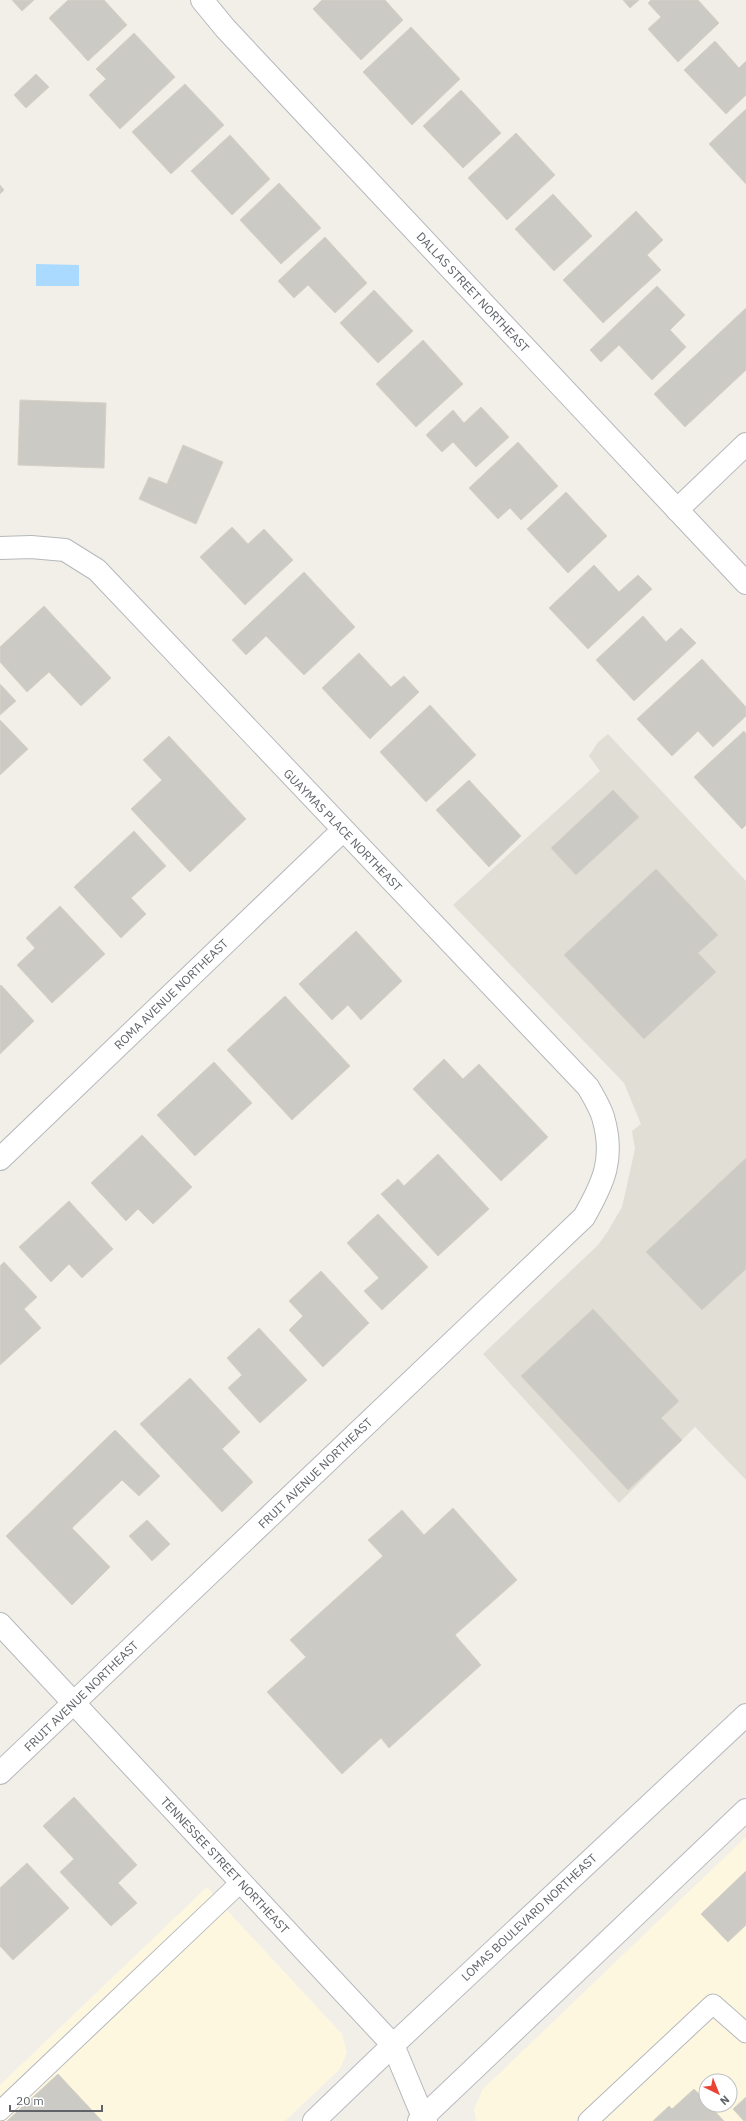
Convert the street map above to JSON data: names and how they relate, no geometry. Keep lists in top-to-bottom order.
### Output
{
  "streets": {
    "street": [
      "DALLAS STREET NORTHEAST",
      "GUAYMAS PLACE NORTHEAST",
      "ROMA AVENUE NORTHEAST",
      "FRUIT AVENUE NORTHEAST",
      "TENNESSEE STREET NORTHEAST",
      "LOMAS BOULEVARD NORTHEAST"
    ]
  },
  "crossings": [
    ["GUAYMAS PLACE NORTHEAST", "ROMA AVENUE NORTHEAST"],
    ["GUAYMAS PLACE NORTHEAST", "FRUIT AVENUE NORTHEAST"],
    ["FRUIT AVENUE NORTHEAST", "TENNESSEE STREET NORTHEAST"],
    ["TENNESSEE STREET NORTHEAST", "LOMAS BOULEVARD NORTHEAST"]
  ],
  "scale_bar": "20 m",
  "north": "bottom right"
}
